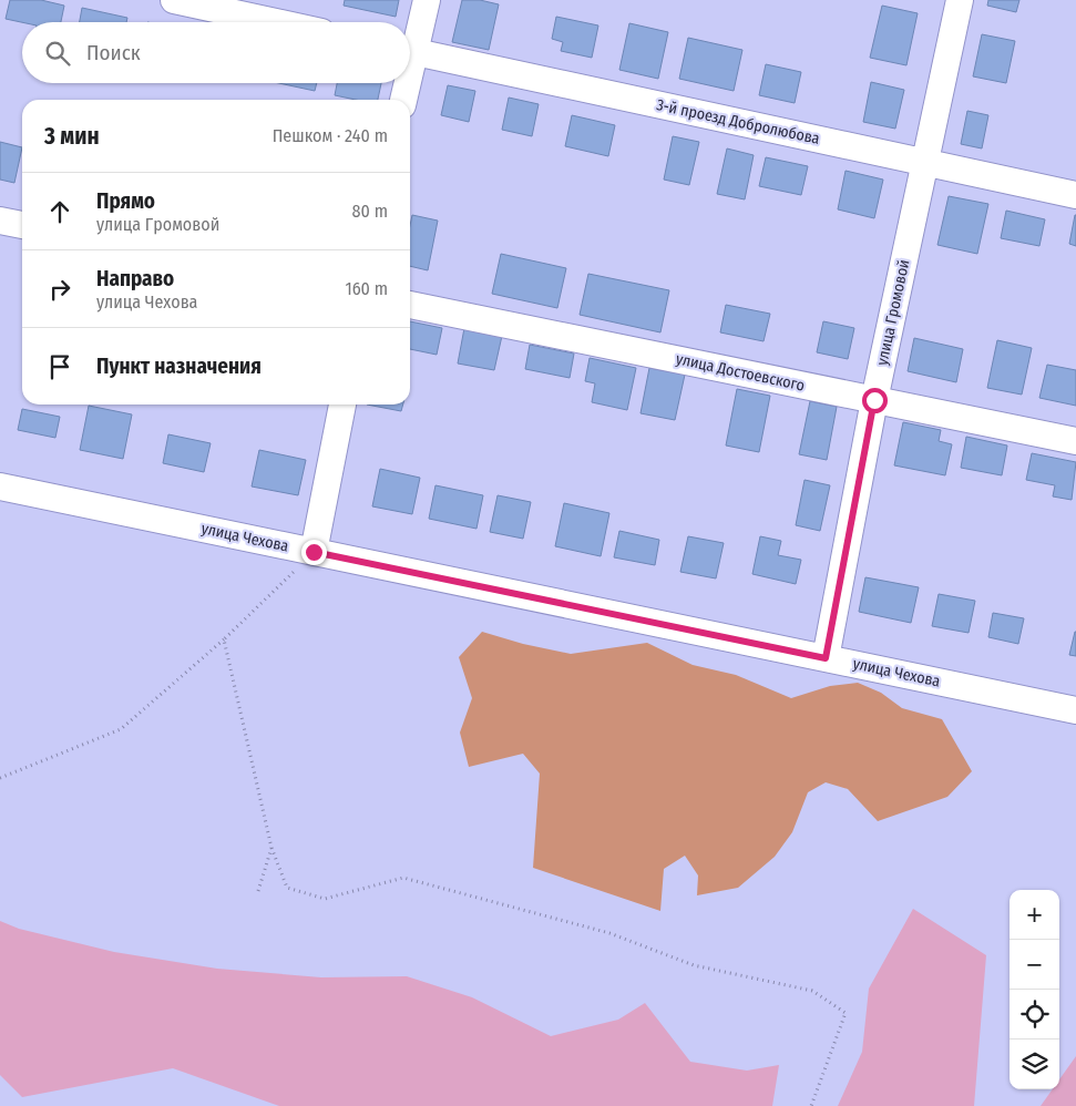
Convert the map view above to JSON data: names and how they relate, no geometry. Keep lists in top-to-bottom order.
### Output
{
  "streets": {
    "street": [
      "3-й проезд Добролюбова",
      "улица Громовой",
      "улица Достоевского",
      "улица Чехова"
    ]
  },
  "crossings": [
    ["3-й проезд Добролюбова", "улица Громовой"],
    ["улица Громовой", "улица Достоевского"],
    ["улица Громовой", "улица Чехова"]
  ],
  "page": {
    "search": "Поиск",
    "heading": ["3 мин", "Пешком · 240 m"],
    "list": [
      ["Прямо", "улица Громовой", "80 m"],
      ["Направо", "улица Чехова", "160 m"],
      "Пункт назначения"
    ],
    "map_buttons": ["+", "−"]
  }
}
